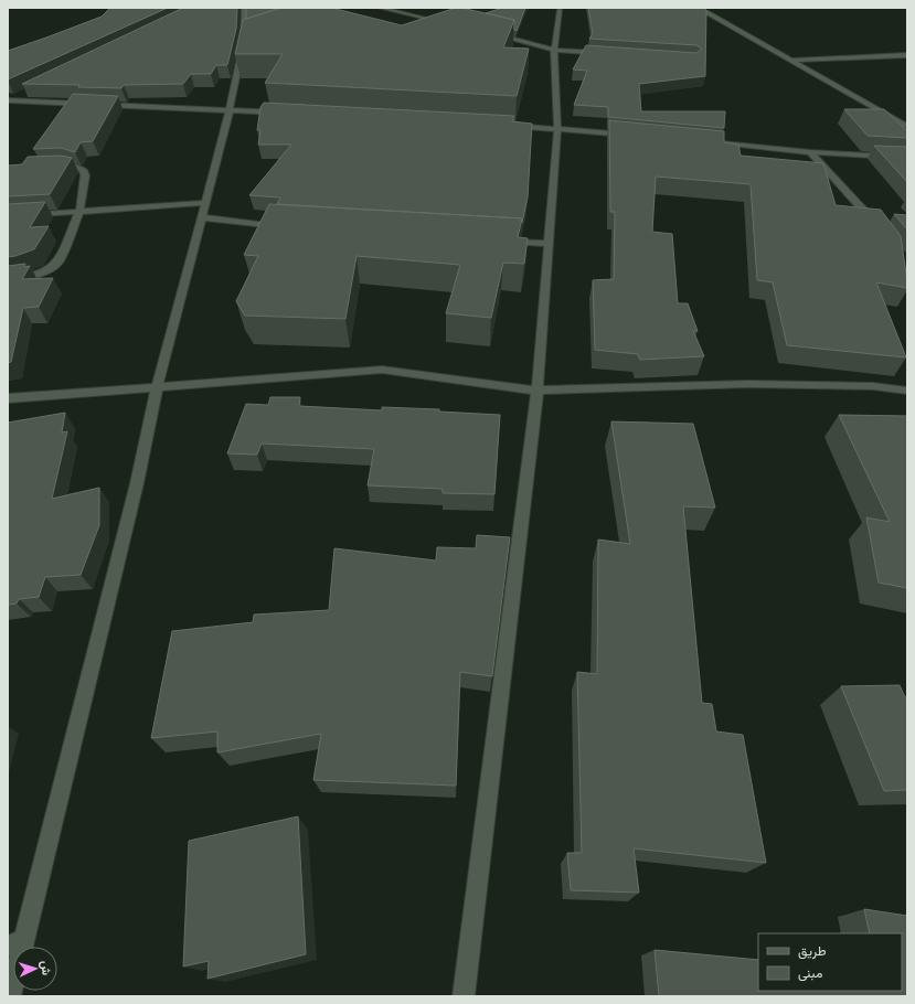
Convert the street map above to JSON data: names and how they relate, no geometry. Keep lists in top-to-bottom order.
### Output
{
  "legend": ["طريق", "مبنى"],
  "north": "right"
}
